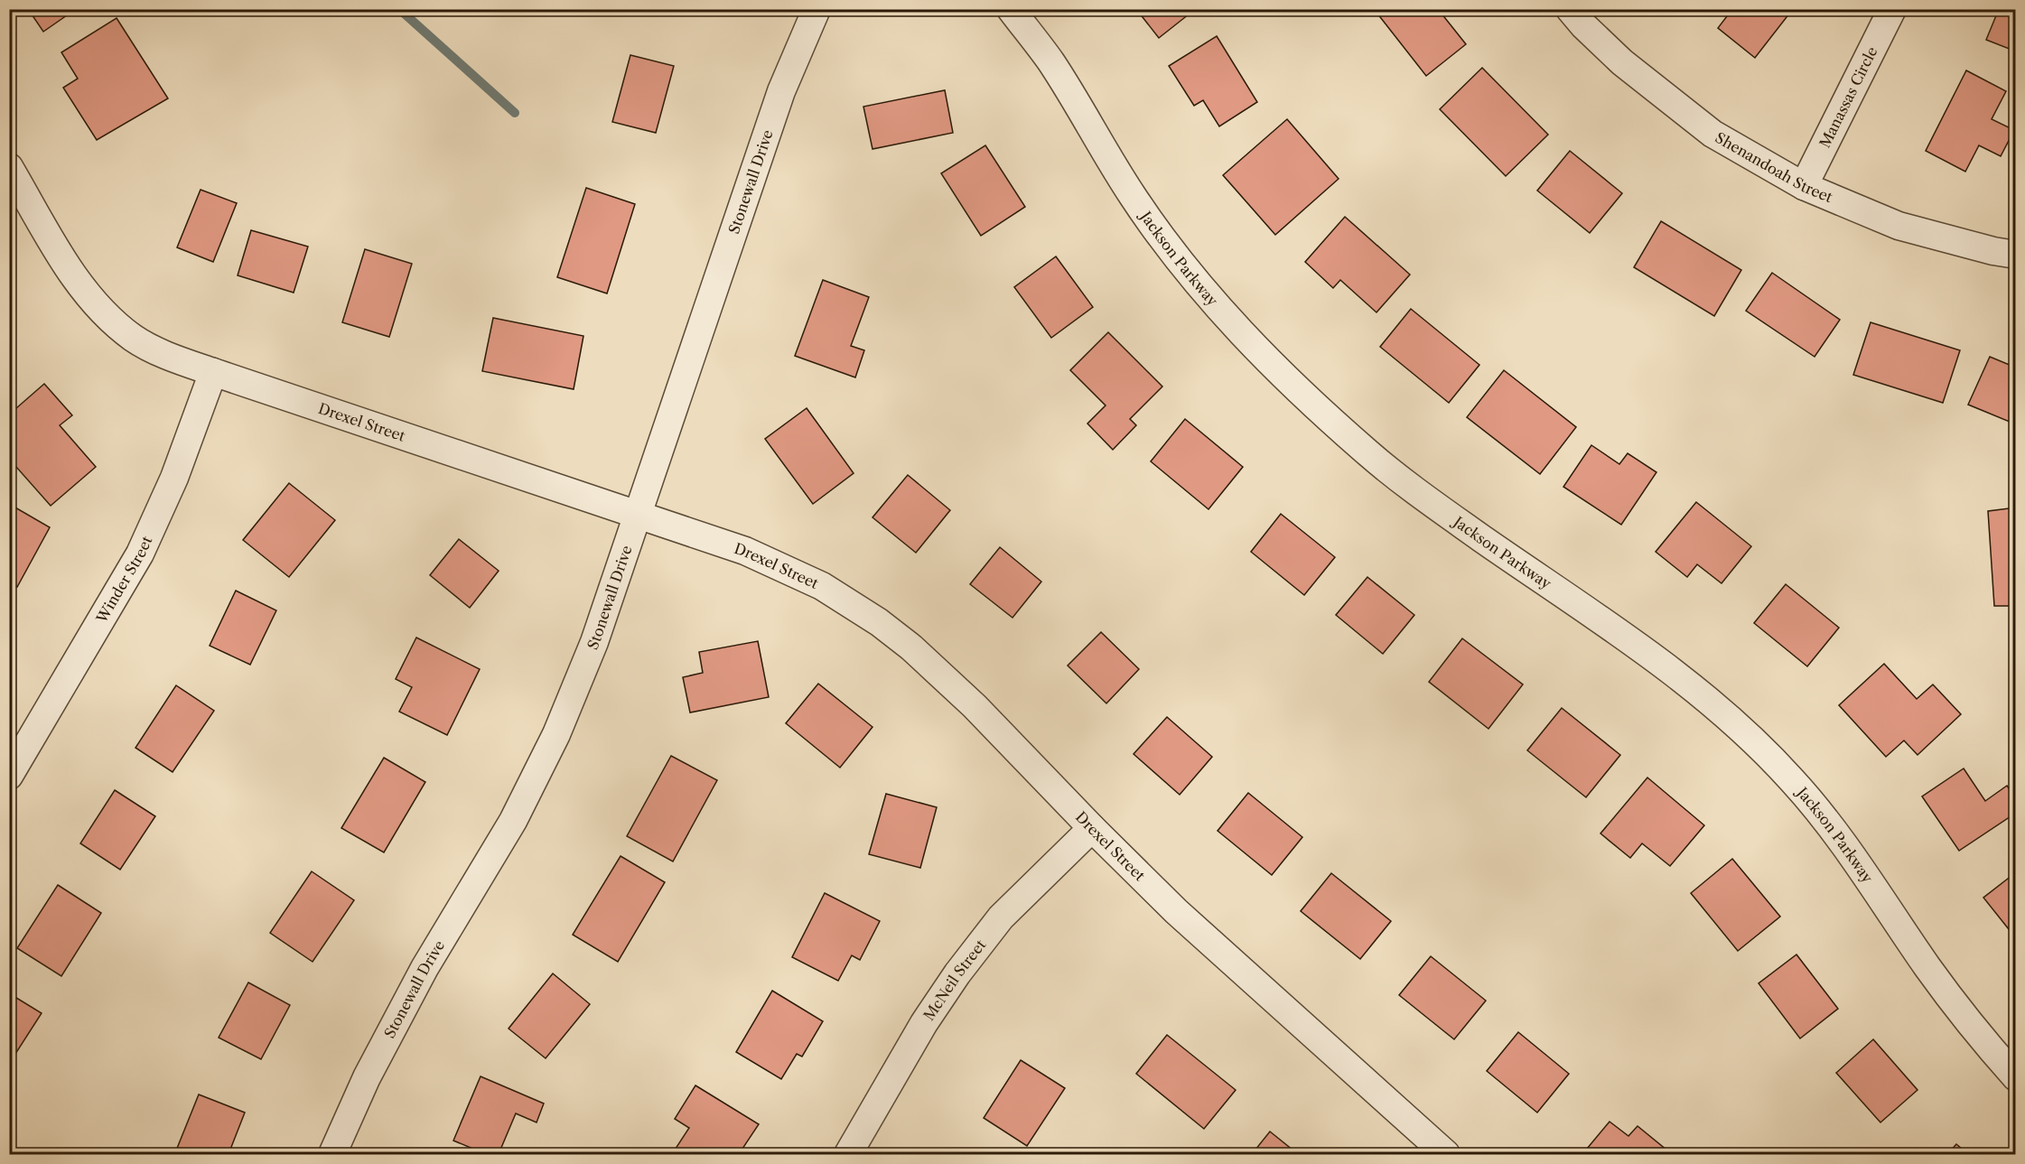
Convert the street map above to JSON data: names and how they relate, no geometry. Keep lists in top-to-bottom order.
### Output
{
  "streets": {
    "street": [
      "Manassas Circle",
      "Shenandoah Street",
      "Stonewall Drive",
      "Jackson Parkway",
      "Drexel Street",
      "Winder Street",
      "McNeil Street"
    ]
  },
  "crossings": [
    ["Manassas Circle", "Shenandoah Street"],
    ["Stonewall Drive", "Drexel Street"],
    ["Drexel Street", "Winder Street"],
    ["Drexel Street", "McNeil Street"]
  ]
}
